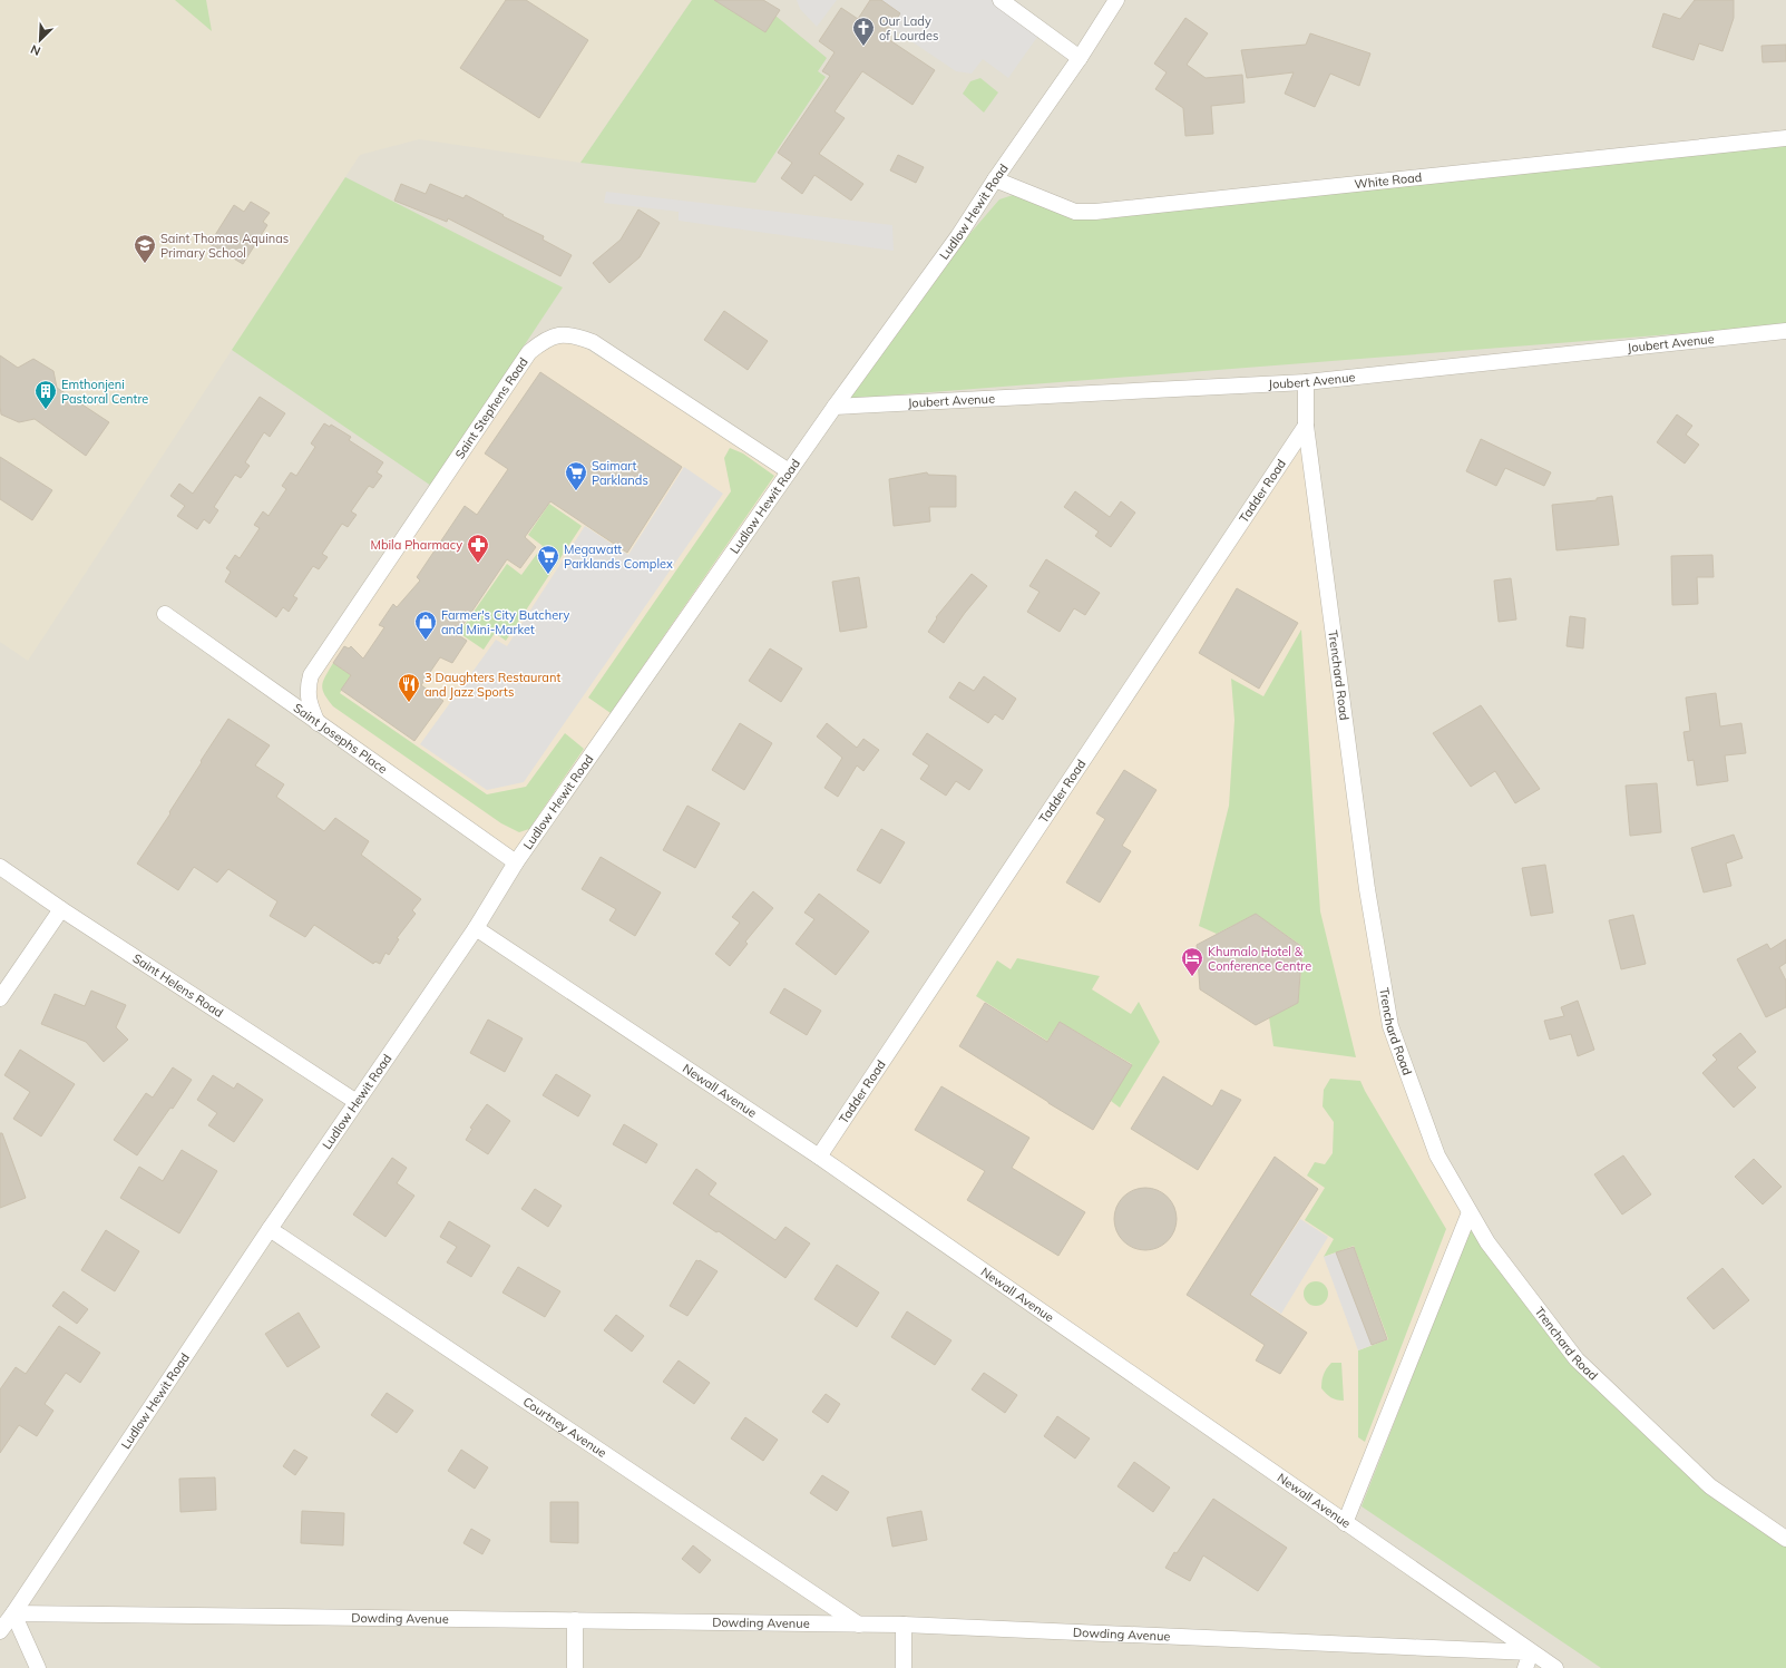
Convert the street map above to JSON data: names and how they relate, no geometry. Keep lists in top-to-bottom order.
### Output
{
  "streets": {
    "street": [
      "White Road",
      "Ludlow Hewit Road",
      "Joubert Avenue",
      "Saint Stephens Road",
      "Tadder Road",
      "Trenchard Road",
      "Saint Josephs Place",
      "Saint Helens Road",
      "Newall Avenue",
      "Courtney Avenue",
      "Dowding Avenue"
    ]
  },
  "crossings": [
    ["White Road", "Ludlow Hewit Road"],
    ["Ludlow Hewit Road", "Joubert Avenue"],
    ["Ludlow Hewit Road", "Saint Stephens Road"],
    ["Ludlow Hewit Road", "Saint Josephs Place"],
    ["Ludlow Hewit Road", "Saint Helens Road"],
    ["Ludlow Hewit Road", "Newall Avenue"],
    ["Ludlow Hewit Road", "Courtney Avenue"],
    ["Ludlow Hewit Road", "Dowding Avenue"],
    ["Joubert Avenue", "Trenchard Road"],
    ["Saint Stephens Road", "Saint Josephs Place"],
    ["Tadder Road", "Trenchard Road"],
    ["Tadder Road", "Newall Avenue"],
    ["Newall Avenue", "Dowding Avenue"],
    ["Courtney Avenue", "Dowding Avenue"]
  ],
  "places": {
    "church": ["Our Lady of Lourdes"],
    "school or university": ["Saint Thomas Aquinas Primary School"],
    "building": ["Emthonjeni Pastoral Centre"],
    "supermarket": ["Saimart Parklands", "Megawatt Parklands Complex"],
    "pharmacy": ["Mbila Pharmacy"],
    "shop": ["Farmer's City Butchery and Mini-Market"],
    "restaurant": ["3 Daughters Restaurant and Jazz Sports"],
    "hotel": ["Khumalo Hotel & Conference Centre"]
  },
  "north": "bottom left"
}
